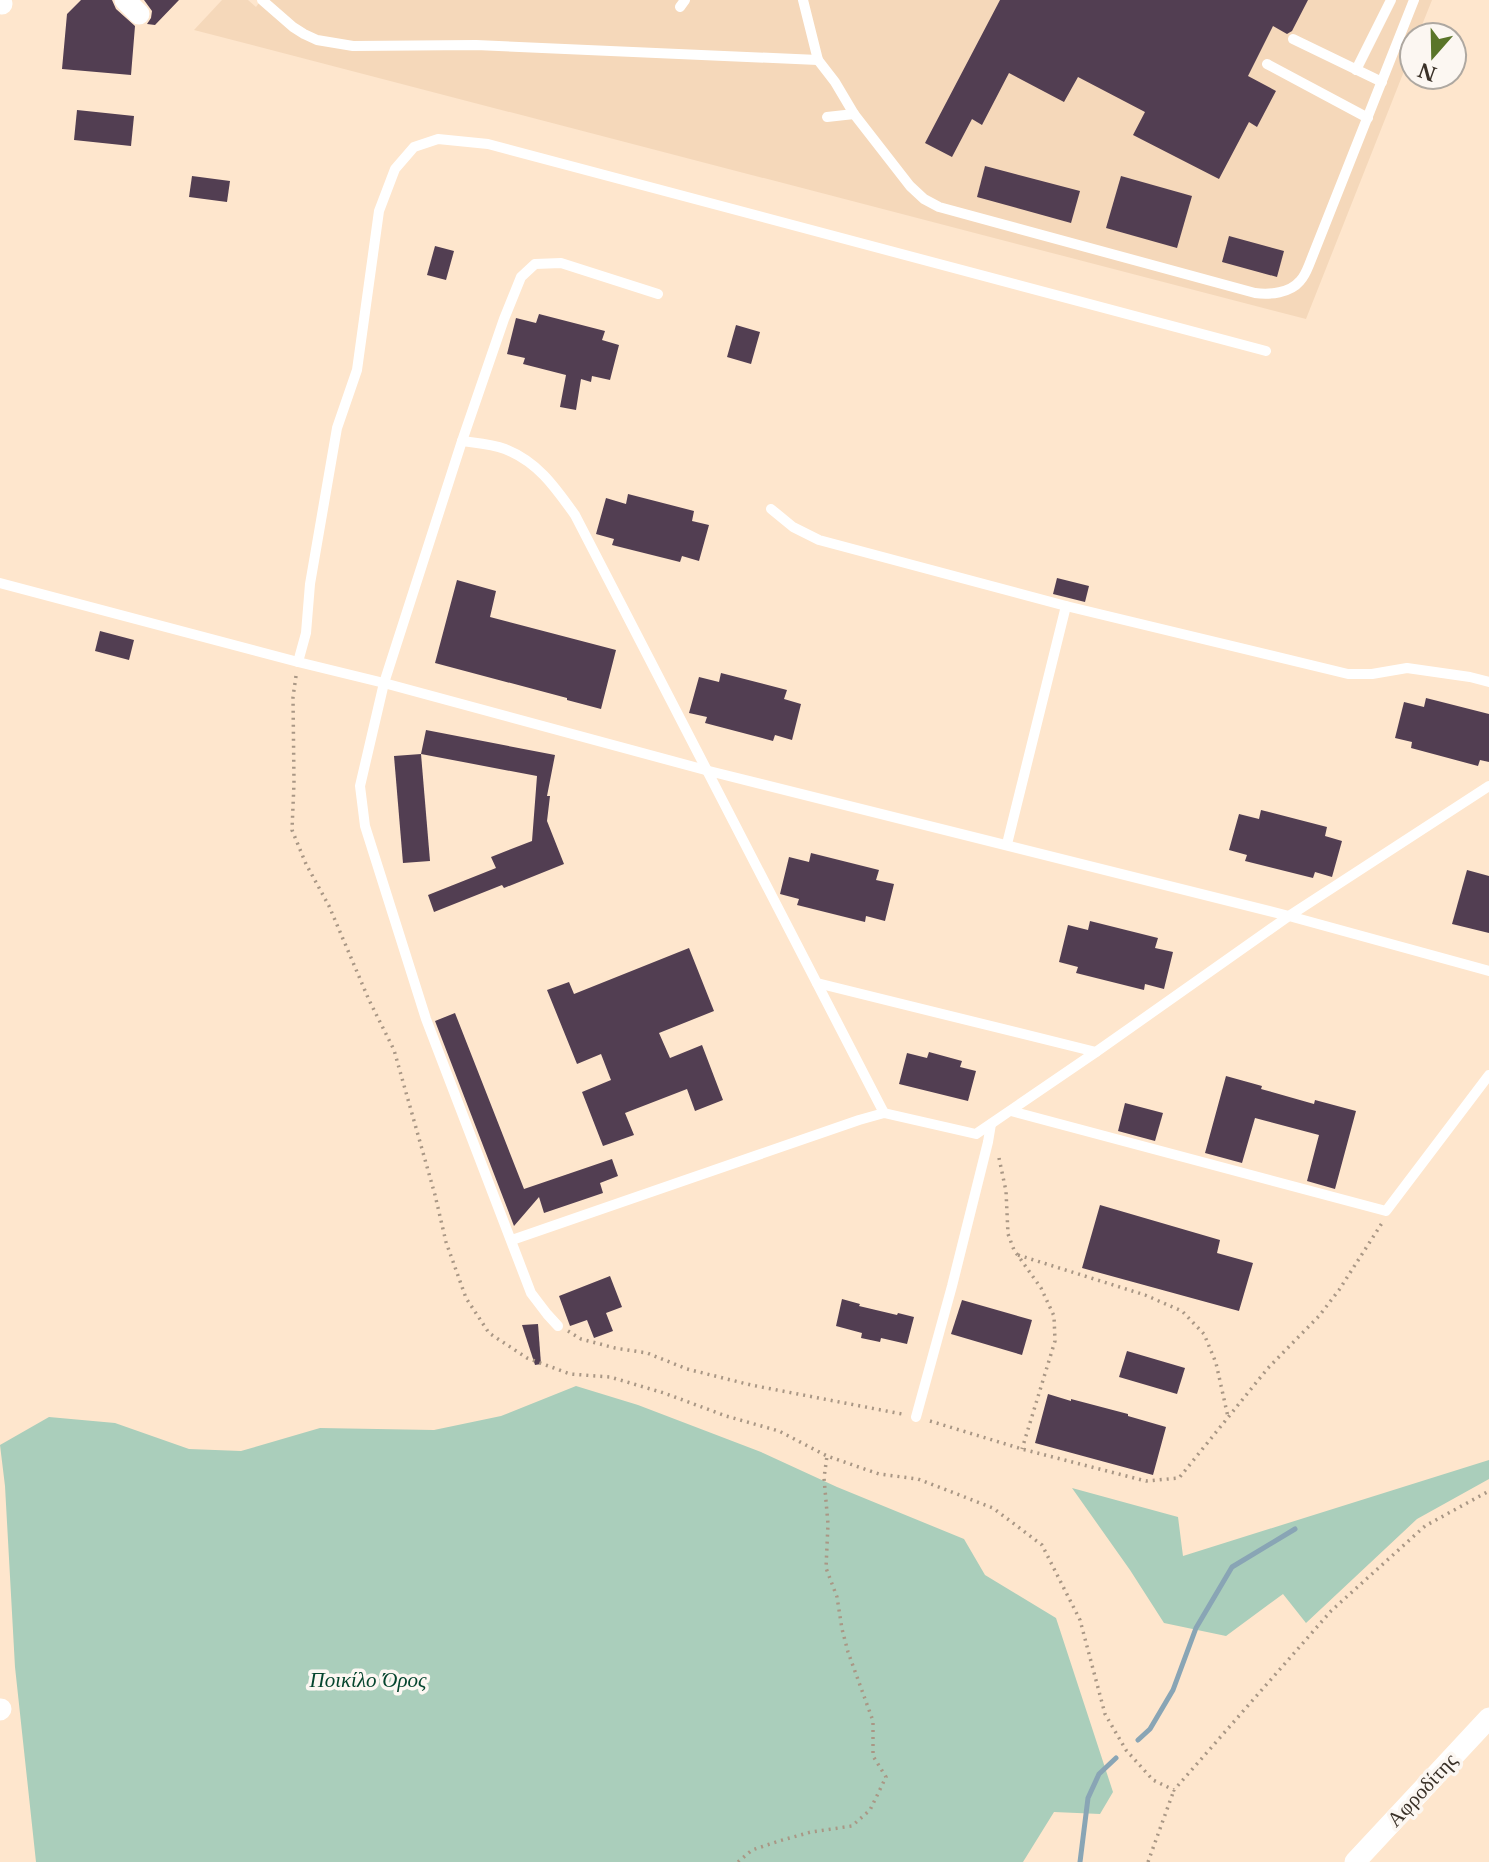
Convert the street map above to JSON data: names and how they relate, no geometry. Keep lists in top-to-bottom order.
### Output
{
  "streets": {
    "street": ["Αφροδίτης"]
  },
  "parks": ["Ποικίλο Όρος"],
  "north": "bottom"
}
